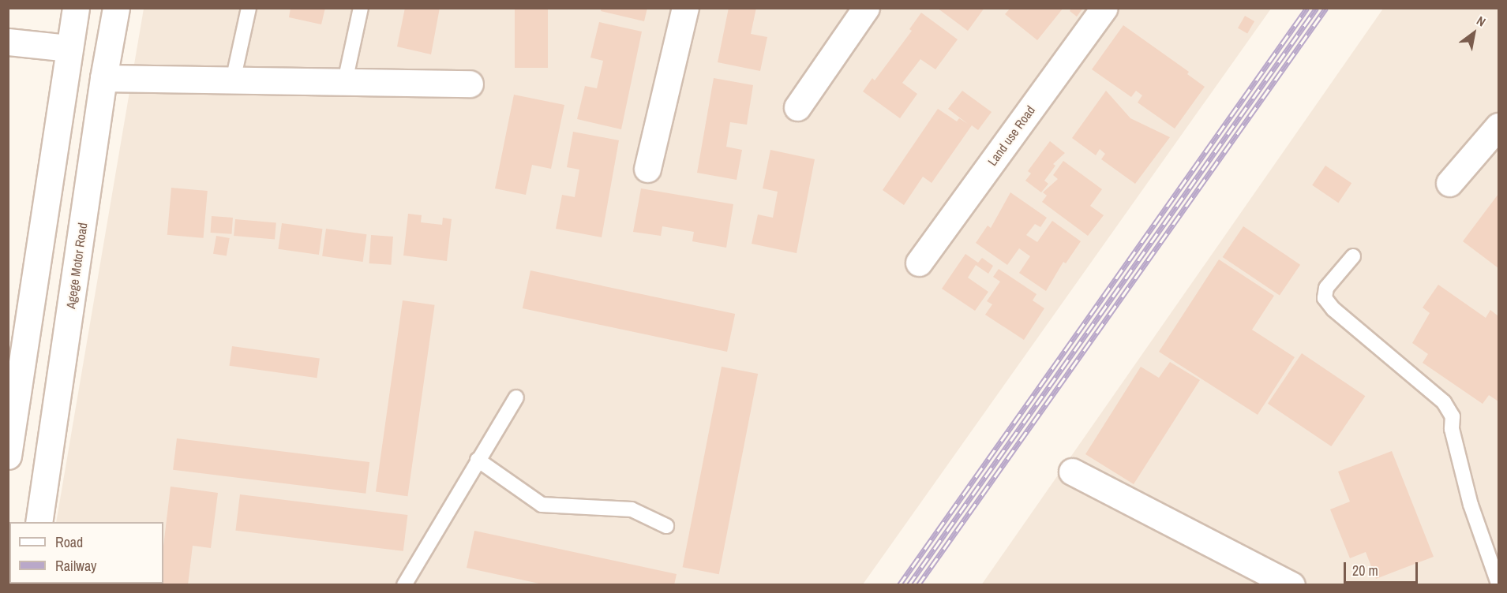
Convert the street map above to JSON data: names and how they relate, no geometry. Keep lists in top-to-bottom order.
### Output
{
  "streets": {
    "street": ["Land use Road", "Agege Motor Road"]
  },
  "legend": ["Road", "Railway"],
  "scale_bar": "20 m",
  "north": "top right"
}
